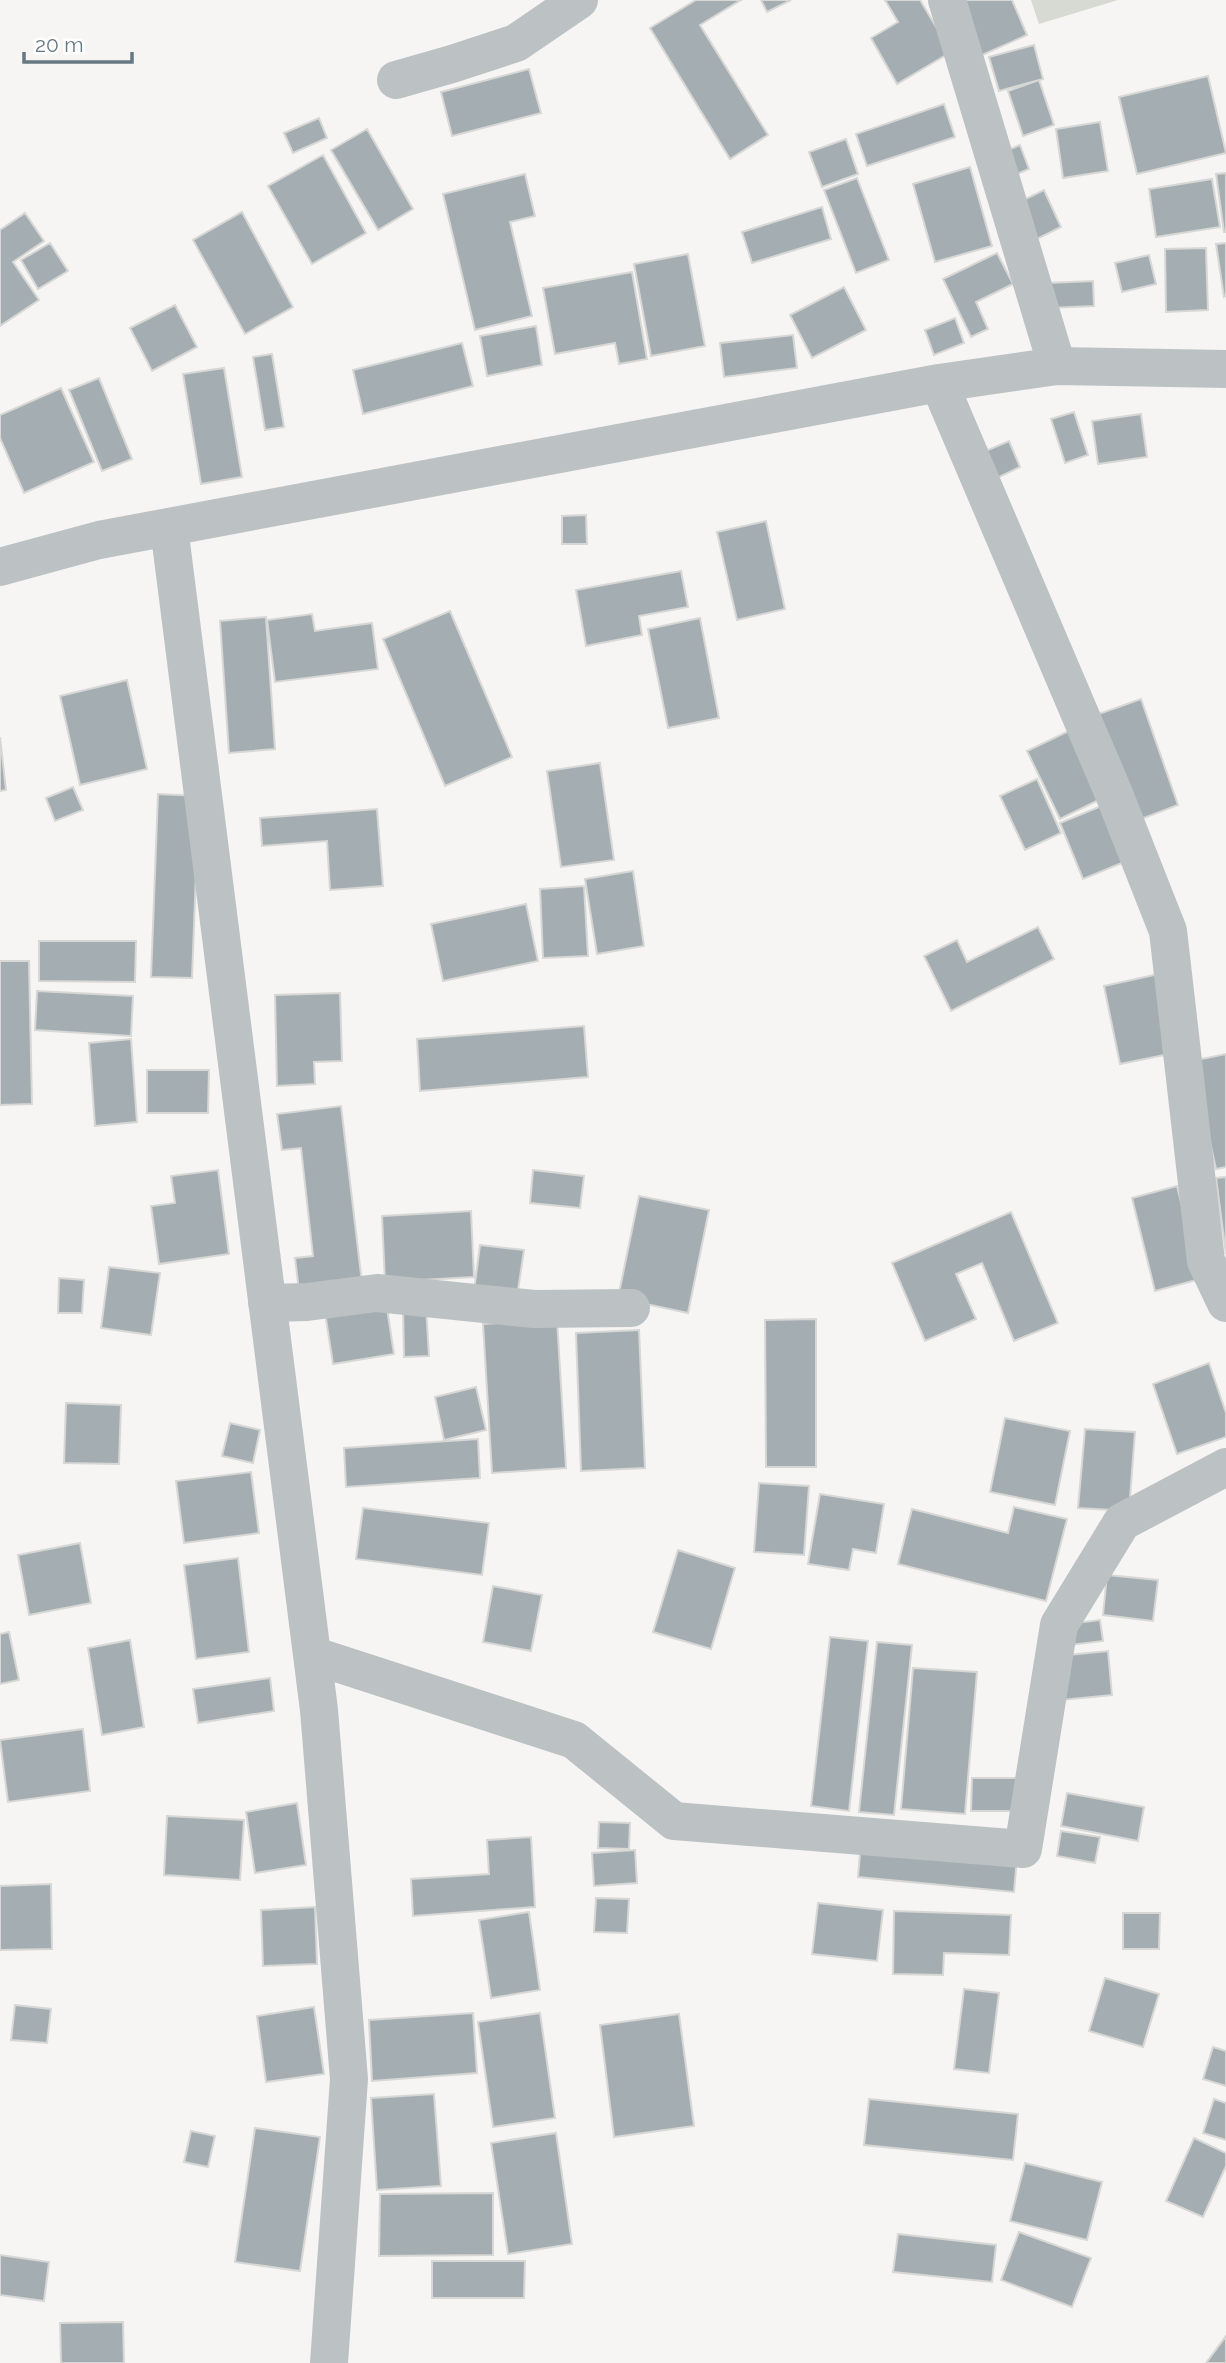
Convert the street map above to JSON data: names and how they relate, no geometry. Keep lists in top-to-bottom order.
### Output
{
  "scale_bar": "20 m"
}
